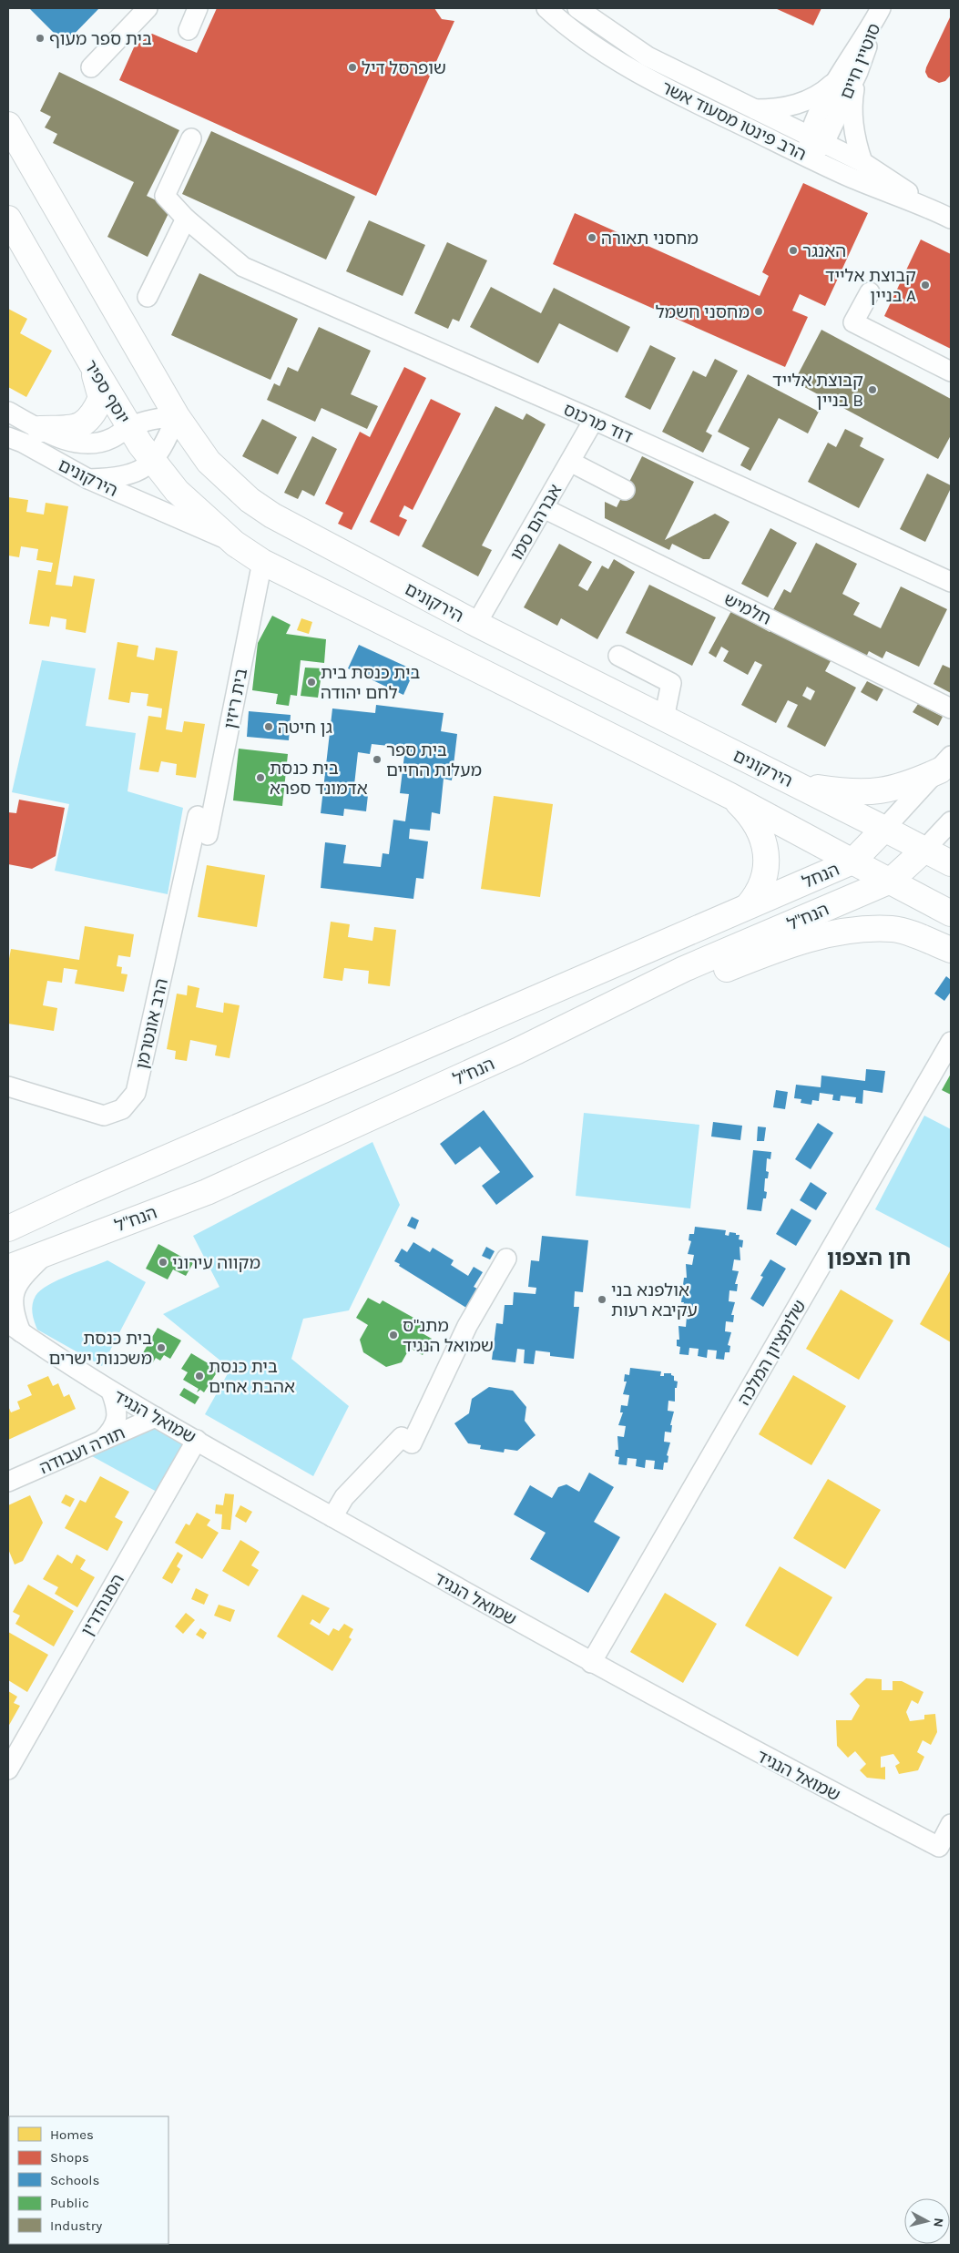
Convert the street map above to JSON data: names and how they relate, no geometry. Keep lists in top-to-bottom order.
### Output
{
  "streets": {
    "main road": [
      "יוסף ספיר",
      "הירקונים",
      "הנחל",
      "הנח\"ל"
    ],
    "street": [
      "סוטיין חיים",
      "הרב פינטו מסעוד אשר",
      "דוד מרכוס",
      "אברהם סמו",
      "חלמיש",
      "בית ריזין",
      "הרב אונטרמן",
      "שלומציון המלכה",
      "שמואל הנגיד",
      "תורה ועבודה",
      "הסנהדרין"
    ]
  },
  "crossings": [
    ["סוטיין חיים", "הרב פינטו מסעוד אשר"],
    ["יוסף ספיר", "הירקונים"],
    ["דוד מרכוס", "אברהם סמו"],
    ["הירקונים", "אברהם סמו"],
    ["הירקונים", "בית ריזין"],
    ["הירקונים", "הנחל"],
    ["הירקונים", "הנח\"ל"],
    ["אברהם סמו", "חלמיש"],
    ["הנח\"ל", "שמואל הנגיד"],
    ["שלומציון המלכה", "שמואל הנגיד"],
    ["שמואל הנגיד", "תורה ועבודה"],
    ["שמואל הנגיד", "הסנהדרין"]
  ],
  "districts": ["חן הצפון"],
  "places": [
    "בית ספר מעוף",
    "שופרסל דיל",
    "מחסני תאורה",
    "האנגר",
    "קבוצת אלייד בניין A",
    "מחסני חשמל",
    "קבוצת אלייד בניין B",
    "בית כנסת בית לחם יהודה",
    "גן חיטה",
    "בית ספר מעלות החיים",
    "בית כנסת אדמונד ספרא",
    "מקווה עירוני",
    "אולפנא בני עקיבא רעות",
    "מתנ\"ס שמואל הנגיד",
    "בית כנסת משכנות ישרים",
    "בית כנסת אהבת אחים"
  ],
  "legend": [
    "Homes",
    "Shops",
    "Schools",
    "Public",
    "Industry"
  ],
  "north": "right"
}
